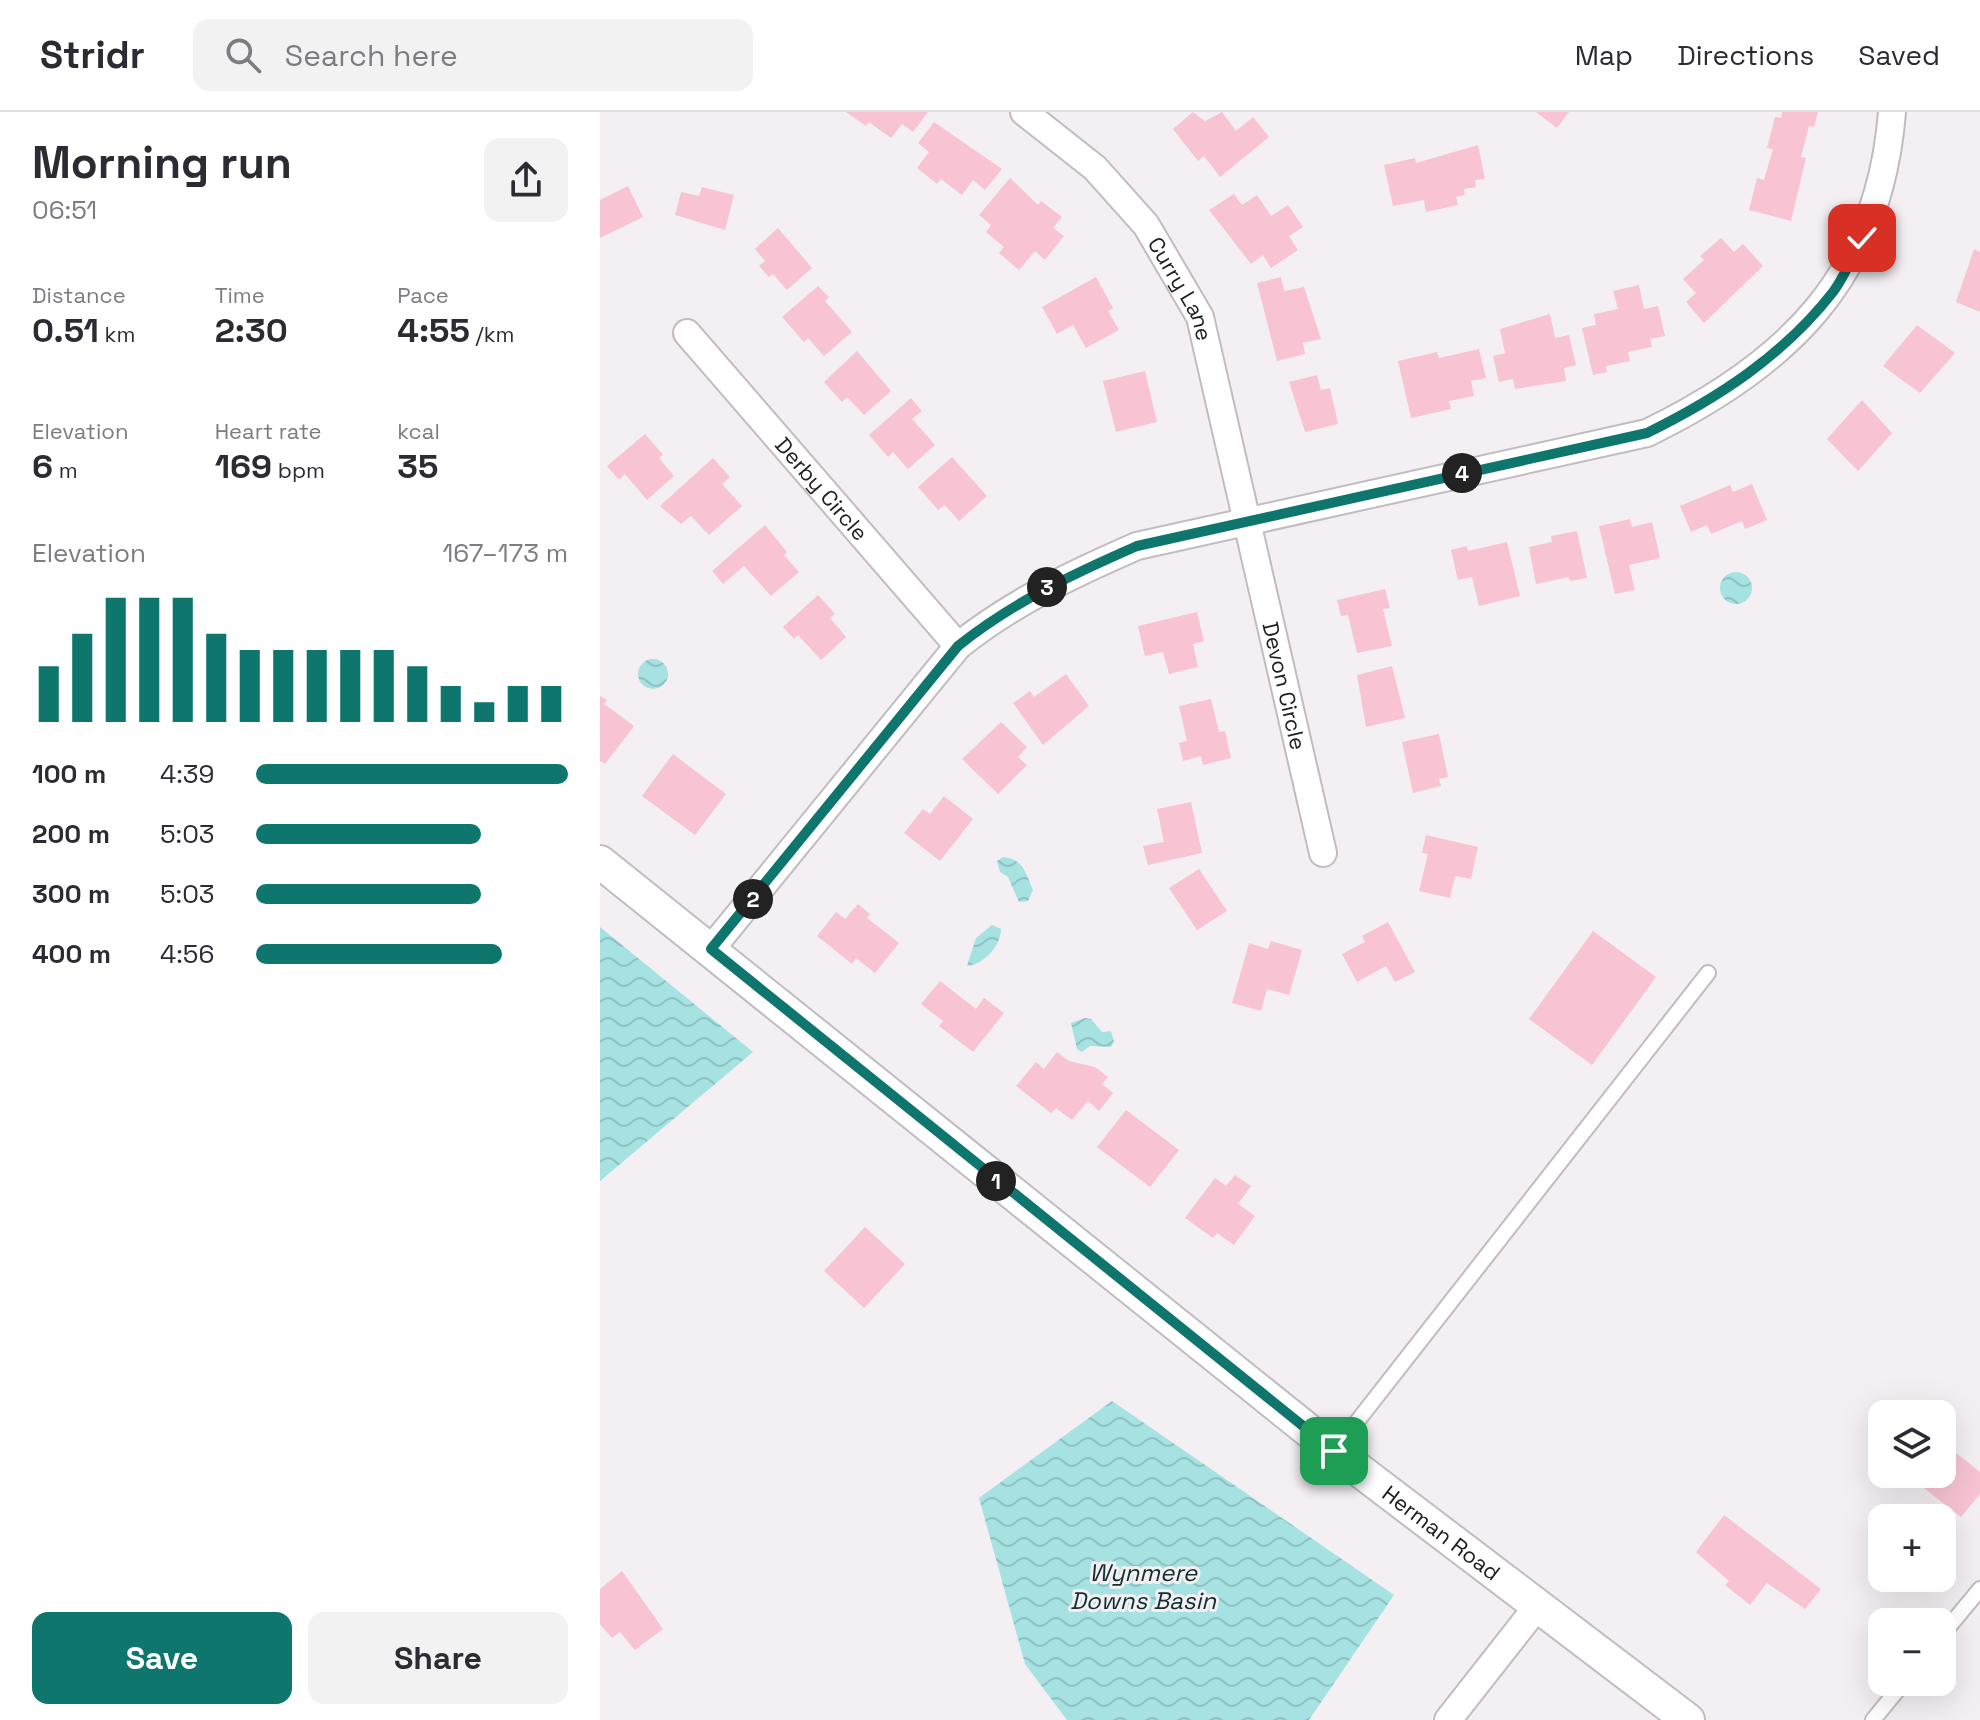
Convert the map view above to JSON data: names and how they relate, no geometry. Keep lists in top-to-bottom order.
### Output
{
  "streets": {
    "street": [
      "Curry Lane",
      "Derby Circle",
      "Devon Circle",
      "Herman Road"
    ]
  },
  "crossings": [
    ["Curry Lane", "Devon Circle"]
  ],
  "water": ["Wynmere Downs Basin"],
  "page": {
    "header": "Stridr",
    "search": "Search here",
    "nav": ["Map", "Directions", "Saved"],
    "heading": ["Morning run", "06:51"],
    "stats": [
      ["Distance", "0.51 km"],
      ["Time", "2:30"],
      ["Pace", "4:55 /km"],
      ["Elevation", "6 m"],
      ["Heart rate", "169 bpm"],
      ["kcal", "35"]
    ],
    "pins": [
      "4",
      "3",
      "2",
      "1"
    ],
    "chart": ["Elevation", "167–173 m"],
    "list": [
      {
        "name": "100 m",
        "note": "4:39"
      },
      {
        "name": "200 m",
        "note": "5:03"
      },
      {
        "name": "300 m",
        "note": "5:03"
      },
      {
        "name": "400 m",
        "note": "4:56"
      }
    ],
    "map_buttons": ["+", "−"],
    "buttons": ["Save", "Share"]
  }
}
